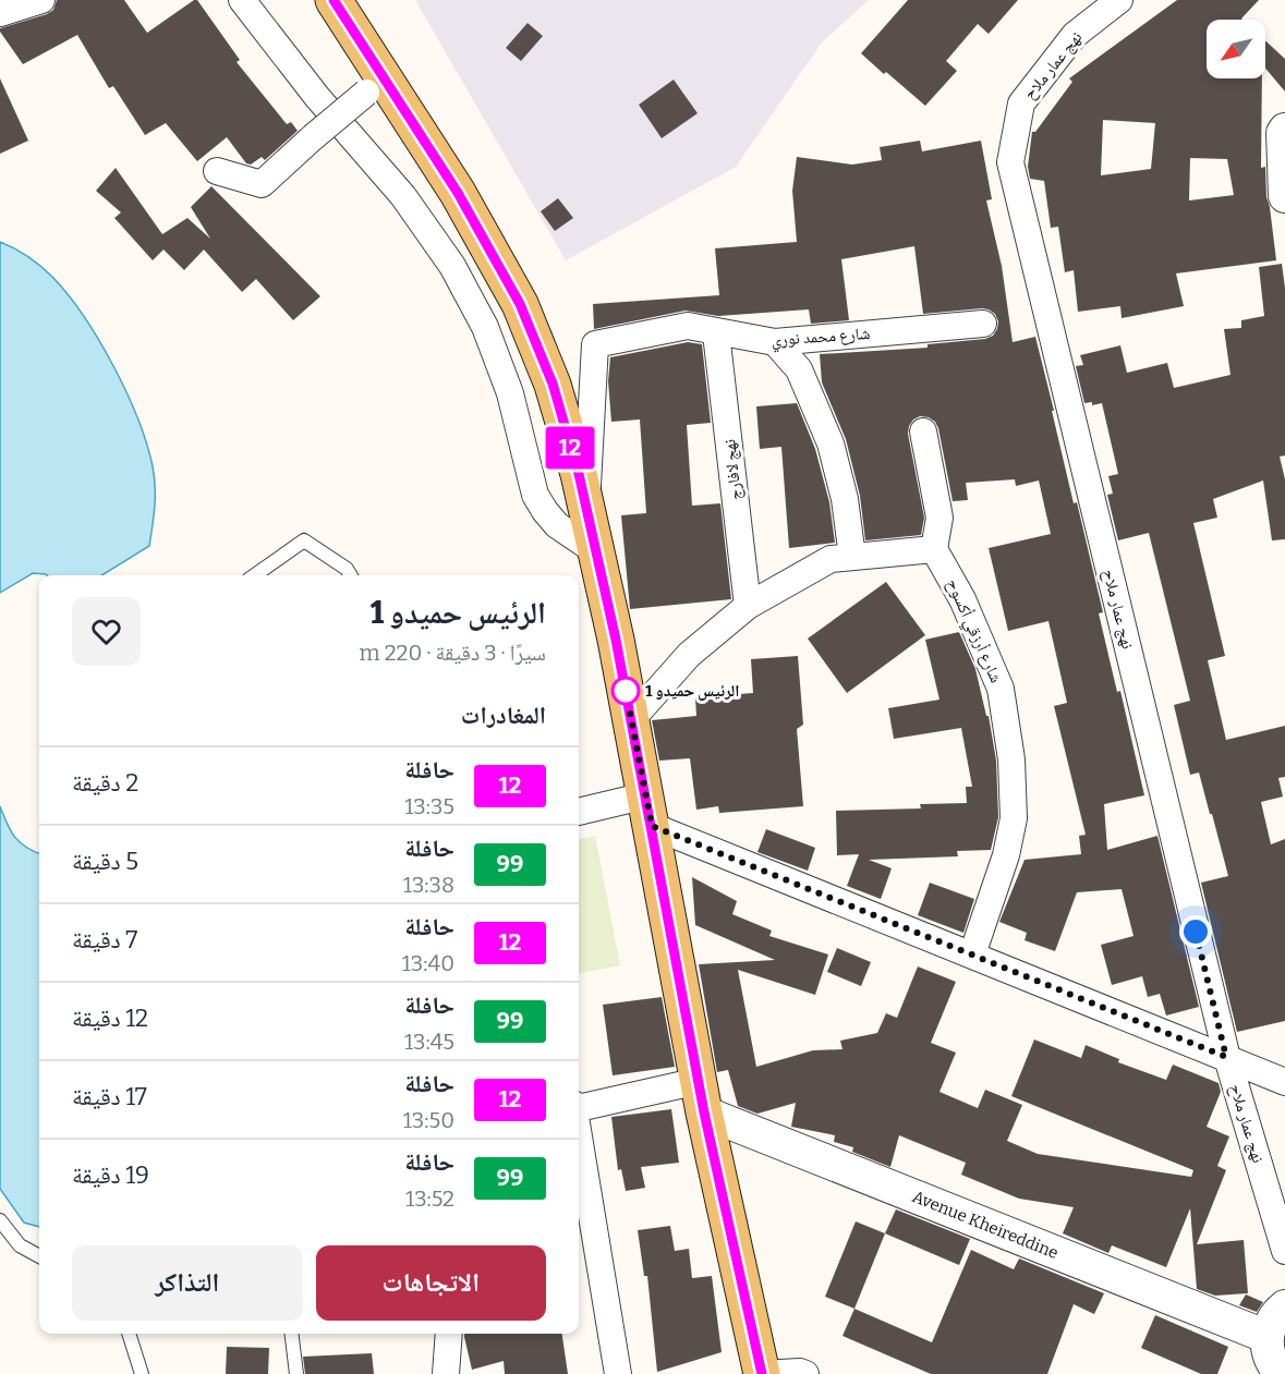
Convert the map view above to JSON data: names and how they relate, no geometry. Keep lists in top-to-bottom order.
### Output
{
  "streets": {
    "street": [
      "نهج عمار ملاح",
      "شارع محمد نوري",
      "نهج لافارج",
      "شارع أرزقي أكسوح",
      "Avenue Kheireddine"
    ]
  },
  "crossings": [
    ["شارع محمد نوري", "نهج لافارج"]
  ],
  "places": ["الرئيس حميدو 1"],
  "lines": ["bus line 12"],
  "north": "bottom left",
  "page": {
    "on_map": "12",
    "heading": [
      ["الرئيس حميدو 1", "سيرًا · 3 دقيقة · 220 m"],
      "المغادرات"
    ],
    "list": [
      {
        "mark": "12",
        "name": "حافلة",
        "note": "13:35",
        "value": "2 دقيقة"
      },
      {
        "mark": "99",
        "name": "حافلة",
        "note": "13:38",
        "value": "5 دقيقة"
      },
      {
        "mark": "12",
        "name": "حافلة",
        "note": "13:40",
        "value": "7 دقيقة"
      },
      {
        "mark": "99",
        "name": "حافلة",
        "note": "13:45",
        "value": "12 دقيقة"
      },
      {
        "mark": "12",
        "name": "حافلة",
        "note": "13:50",
        "value": "17 دقيقة"
      },
      {
        "mark": "99",
        "name": "حافلة",
        "note": "13:52",
        "value": "19 دقيقة"
      }
    ],
    "buttons": ["الاتجاهات", "التذاكر"]
  }
}
